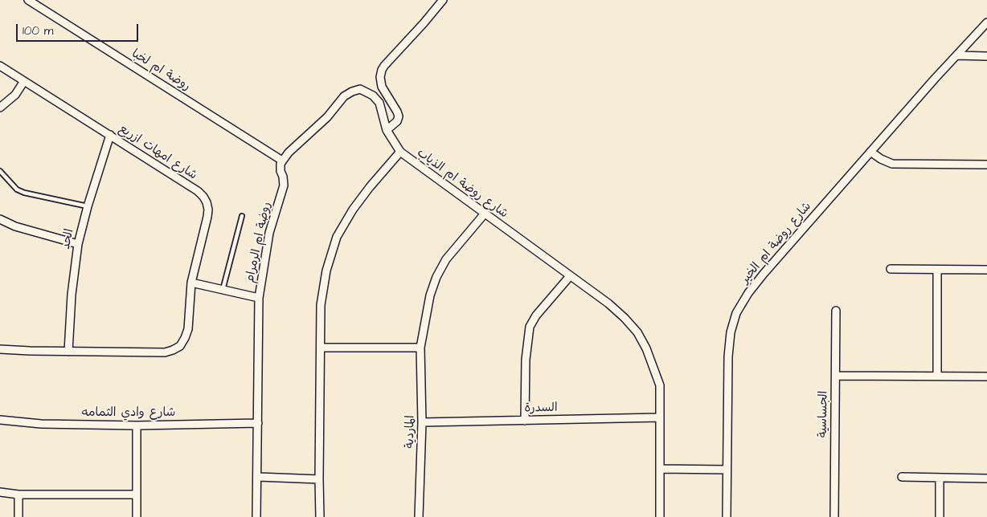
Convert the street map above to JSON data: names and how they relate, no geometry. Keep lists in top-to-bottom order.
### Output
{
  "streets": {
    "street": [
      "روضة ام لخبا",
      "شارع امهات ازريع",
      "شارع روضة ام الذياب",
      "الحد",
      "روضة ام الرمرام",
      "شارع روضة ام الخير",
      "السدرة",
      "شارع وادي الثمامه",
      "الجساسية",
      "الماردية"
    ]
  },
  "crossings": [
    ["روضة ام لخبا", "روضة ام الرمرام"],
    ["شارع امهات ازريع", "الحد"],
    ["شارع روضة ام الذياب", "السدرة"],
    ["شارع روضة ام الذياب", "الماردية"],
    ["روضة ام الرمرام", "شارع وادي الثمامه"],
    ["السدرة", "الماردية"]
  ],
  "scale_bar": "100 m"
}
